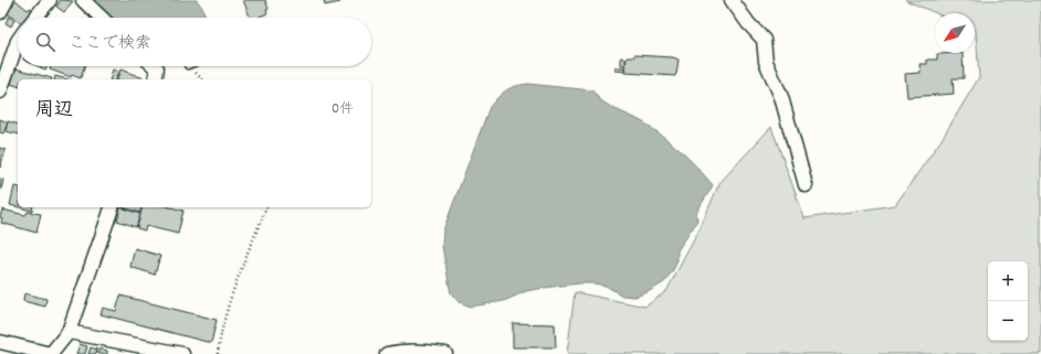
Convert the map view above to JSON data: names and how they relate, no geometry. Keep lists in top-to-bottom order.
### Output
{
  "north": "bottom left",
  "page": {
    "search": "ここで検索",
    "heading": ["周辺", "0件"],
    "map_buttons": ["+", "−"]
  }
}
